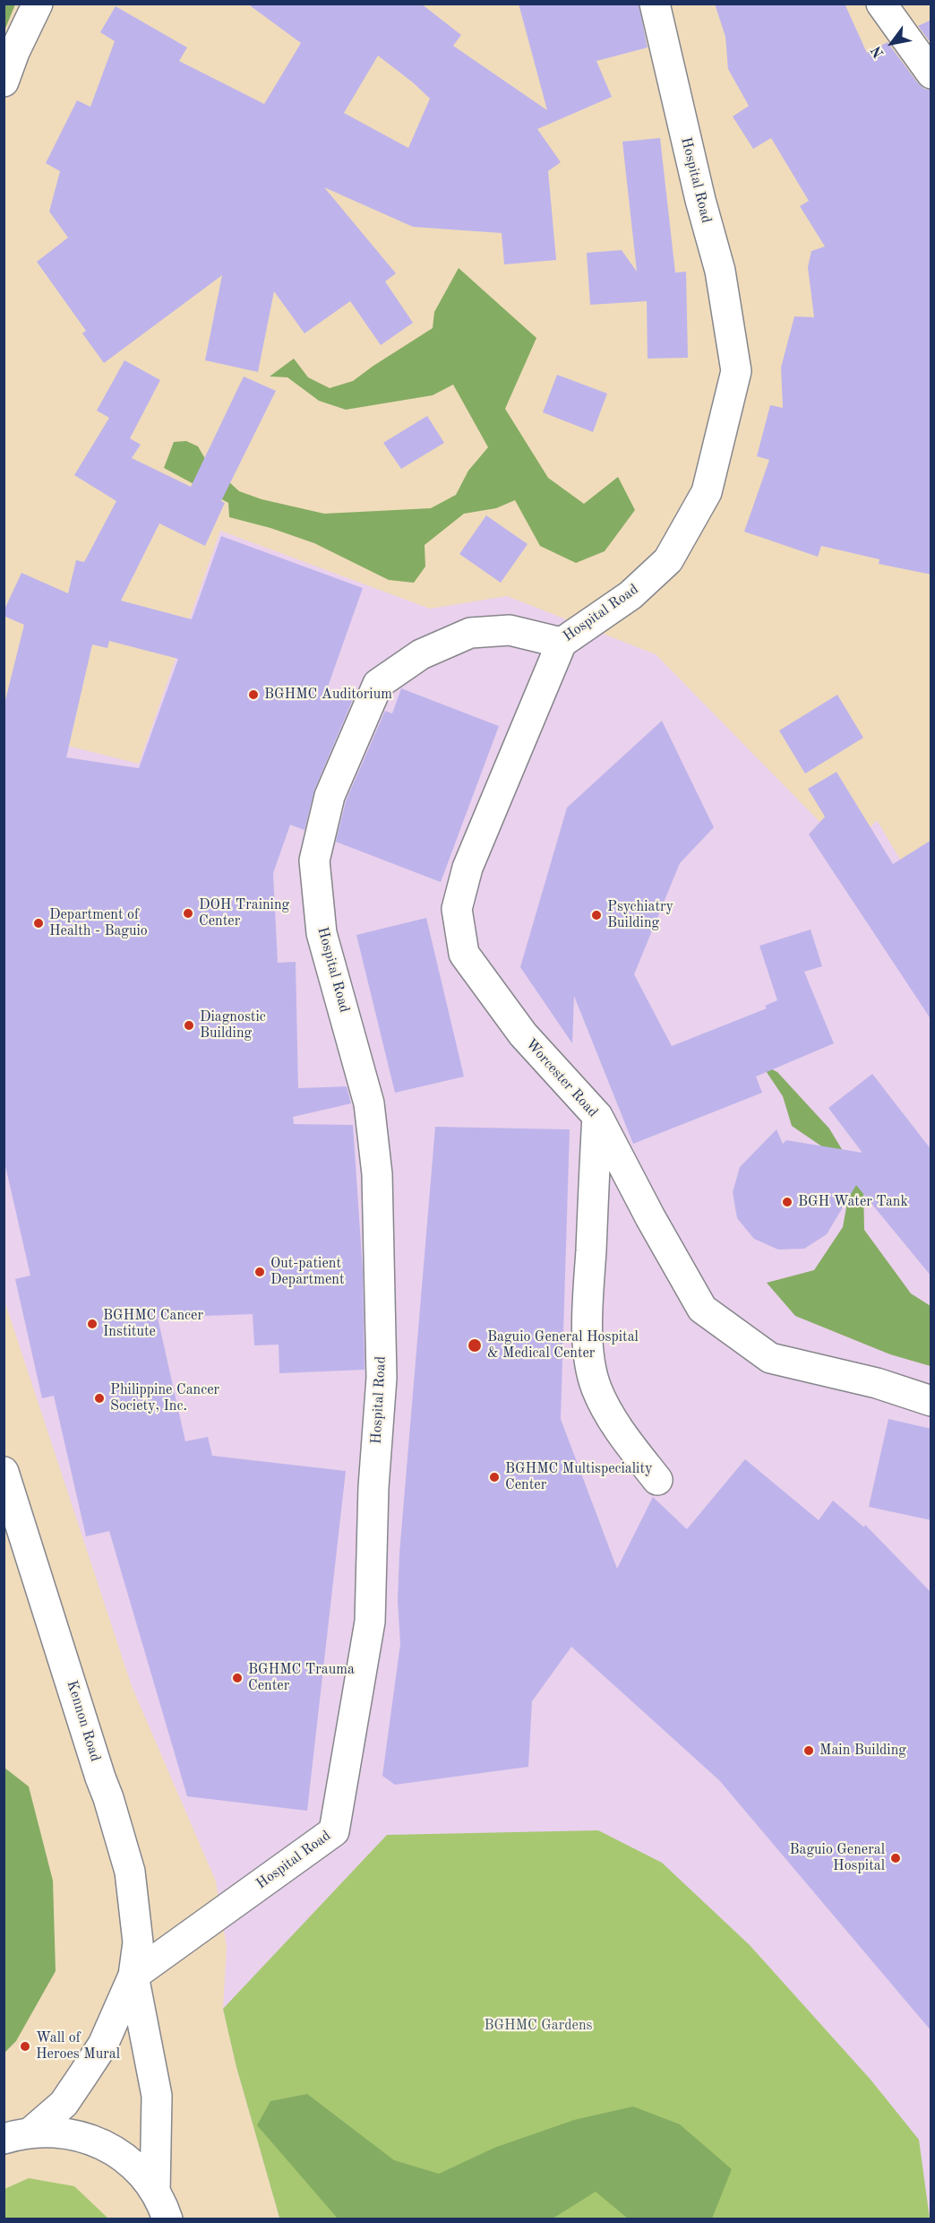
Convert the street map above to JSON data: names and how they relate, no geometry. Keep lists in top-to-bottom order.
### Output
{
  "streets": {
    "main road": ["Hospital Road", "Worcester Road", "Kennon Road"]
  },
  "crossings": [
    ["Hospital Road", "Worcester Road"],
    ["Hospital Road", "Kennon Road"]
  ],
  "parks": ["BGHMC Gardens"],
  "places": [
    "BGHMC Auditorium",
    "DOH Training Center",
    "Psychiatry Building",
    "Department of Health - Baguio",
    "Diagnostic Building",
    "BGH Water Tank",
    "Out-patient Department",
    "BGHMC Cancer Institute",
    "Baguio General Hospital & Medical Center",
    "Philippine Cancer Society, Inc.",
    "BGHMC Multispeciality Center",
    "BGHMC Trauma Center",
    "Main Building",
    "Baguio General Hospital",
    "Wall of Heroes Mural"
  ],
  "north": "bottom left"
}
